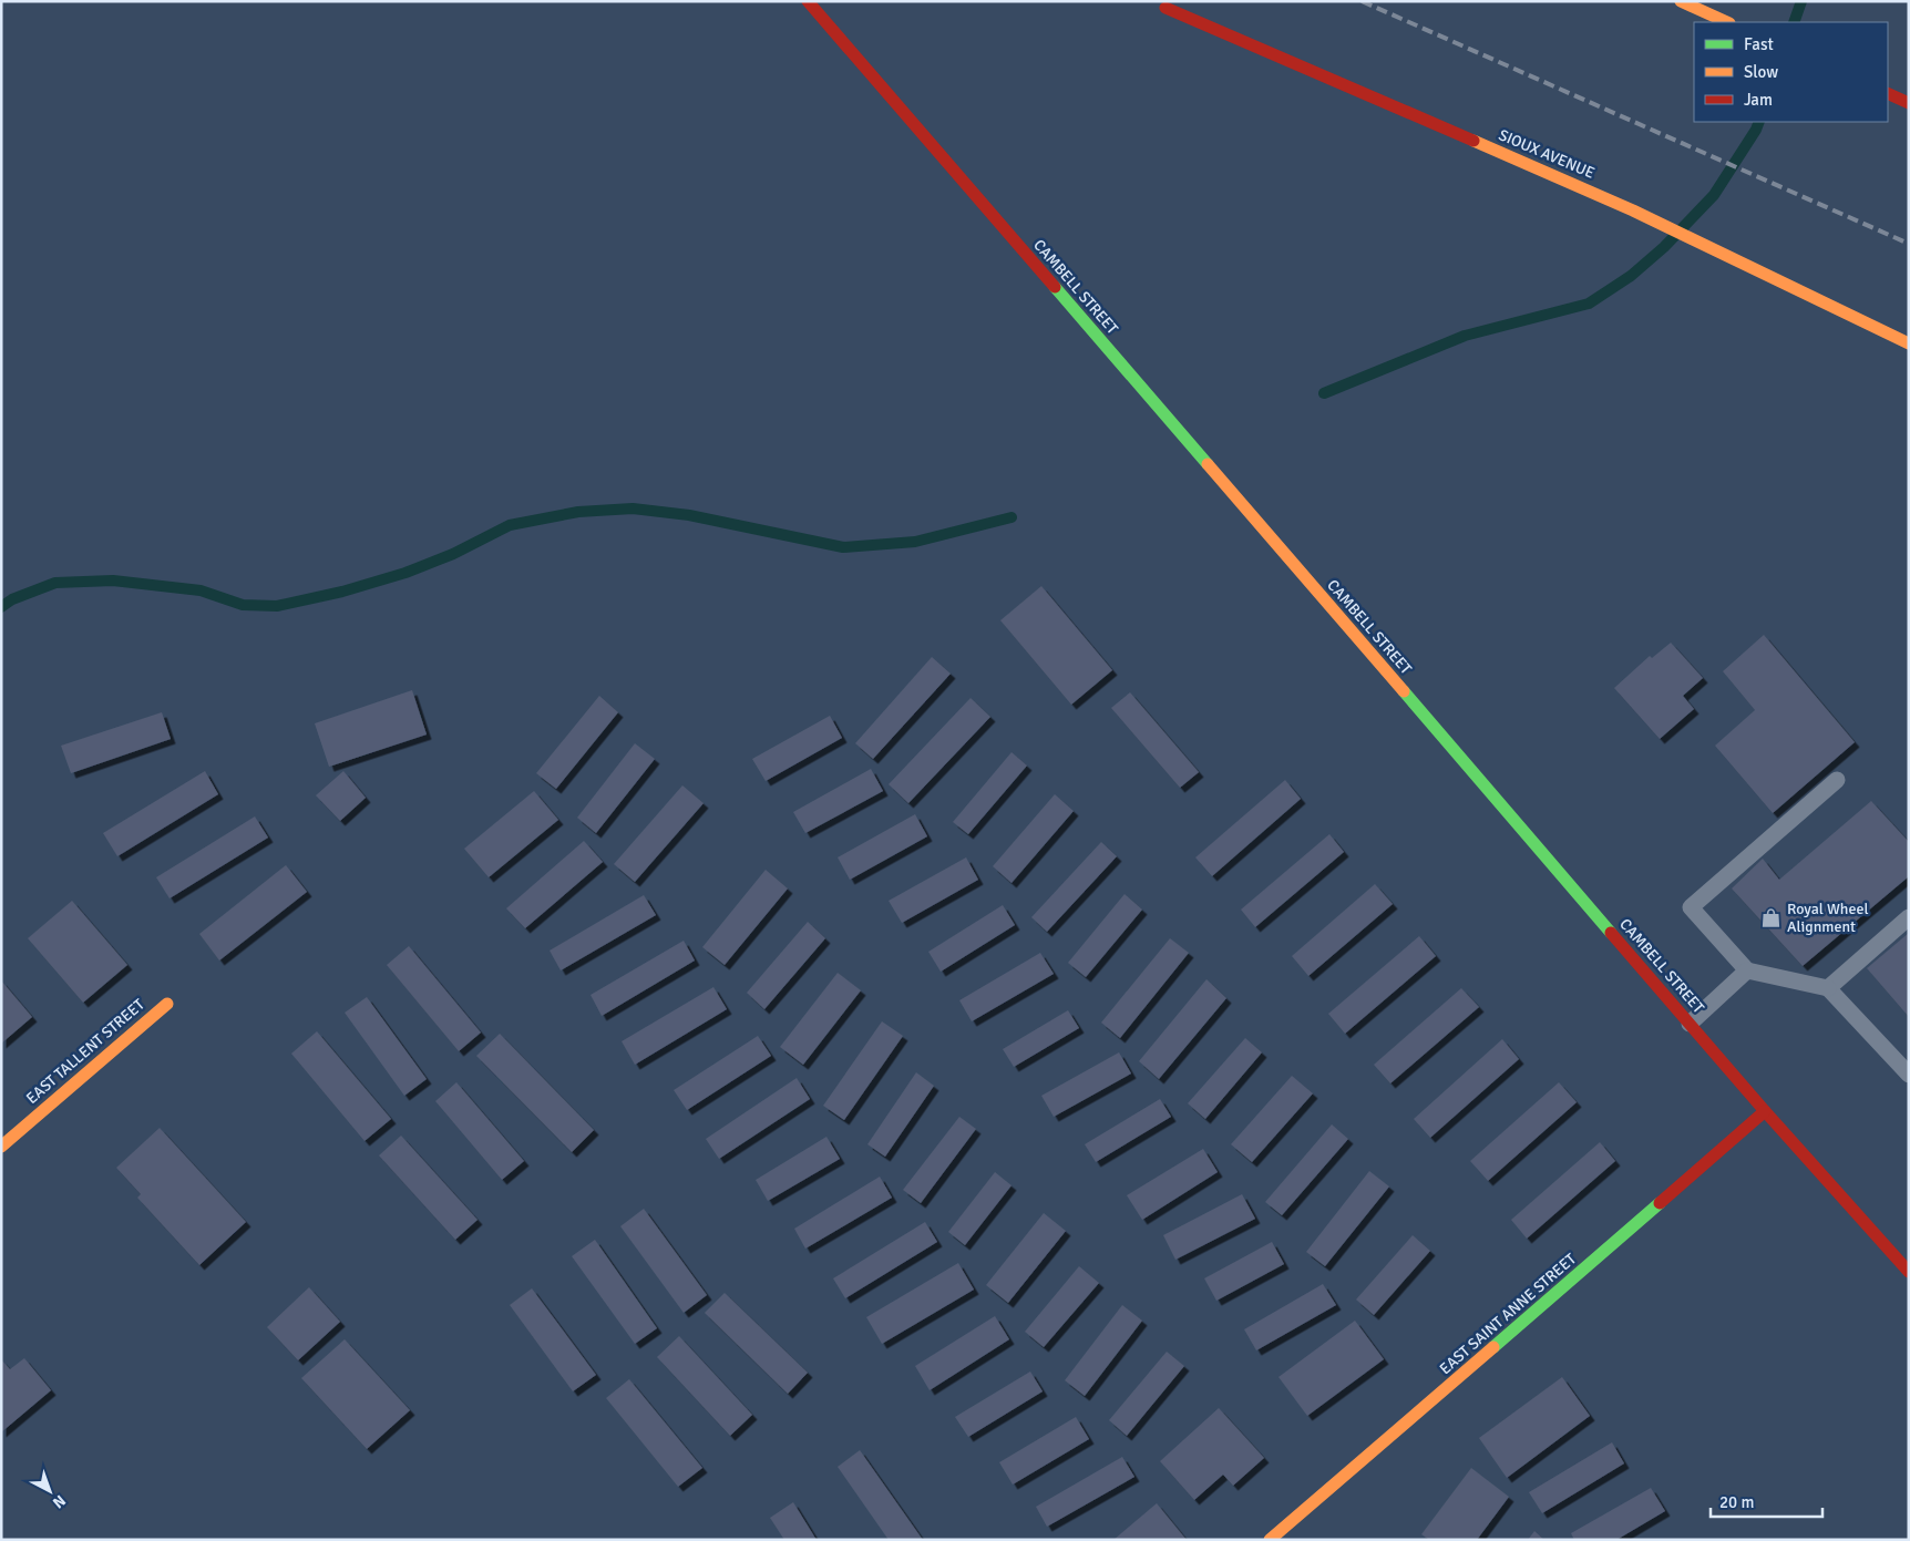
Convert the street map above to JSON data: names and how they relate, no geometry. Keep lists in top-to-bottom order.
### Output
{
  "streets": {
    "main road": [
      "SIOUX AVENUE",
      "CAMBELL STREET",
      "EAST TALLENT STREET",
      "EAST SAINT ANNE STREET"
    ]
  },
  "crossings": [
    ["CAMBELL STREET", "EAST SAINT ANNE STREET"]
  ],
  "places": {
    "shop": ["Royal Wheel Alignment"]
  },
  "legend": ["Fast", "Slow", "Jam"],
  "scale_bar": "20 m",
  "north": "bottom right"
}
